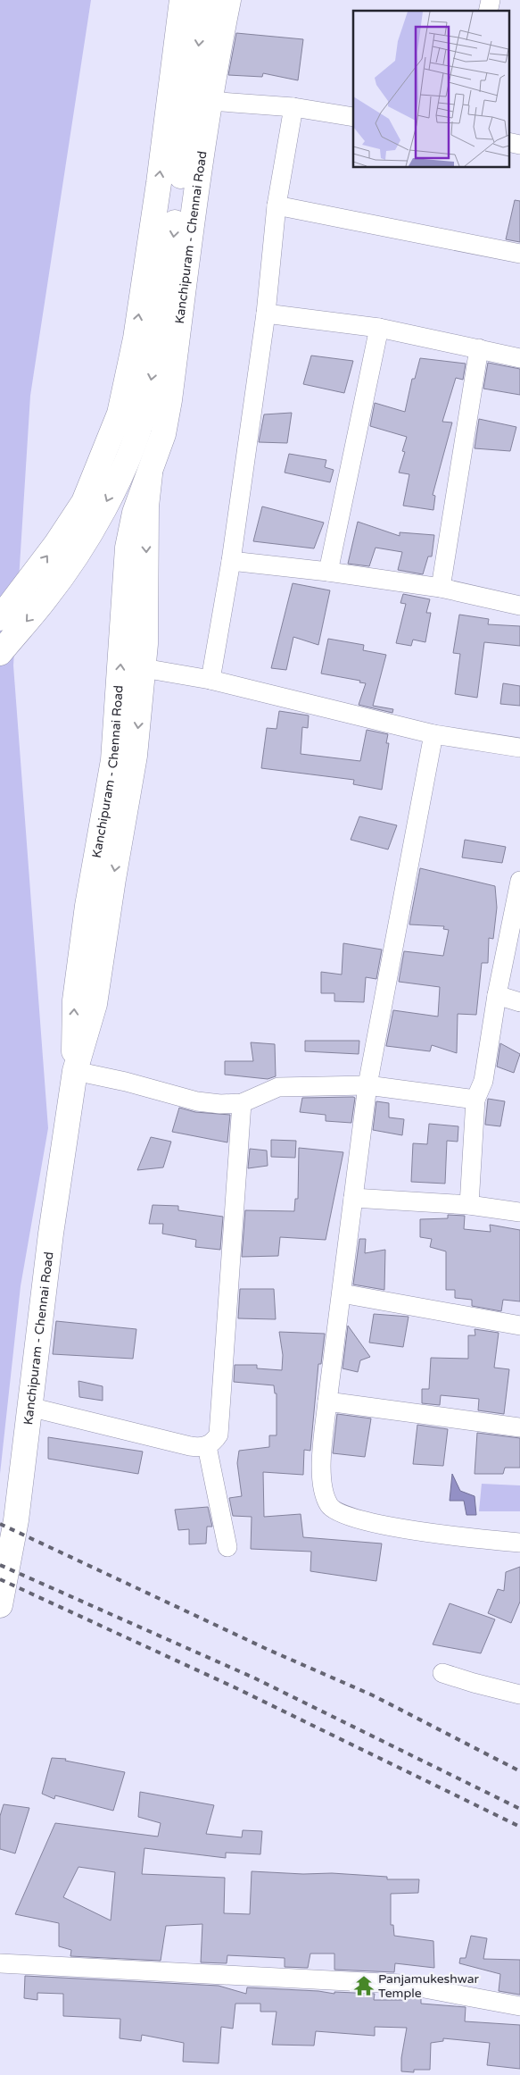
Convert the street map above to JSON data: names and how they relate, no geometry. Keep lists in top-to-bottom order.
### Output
{
  "streets": {
    "main road": ["Kanchipuram - Chennai Road"]
  },
  "places": {
    "temple": ["Panjamukeshwar Temple"]
  }
}
